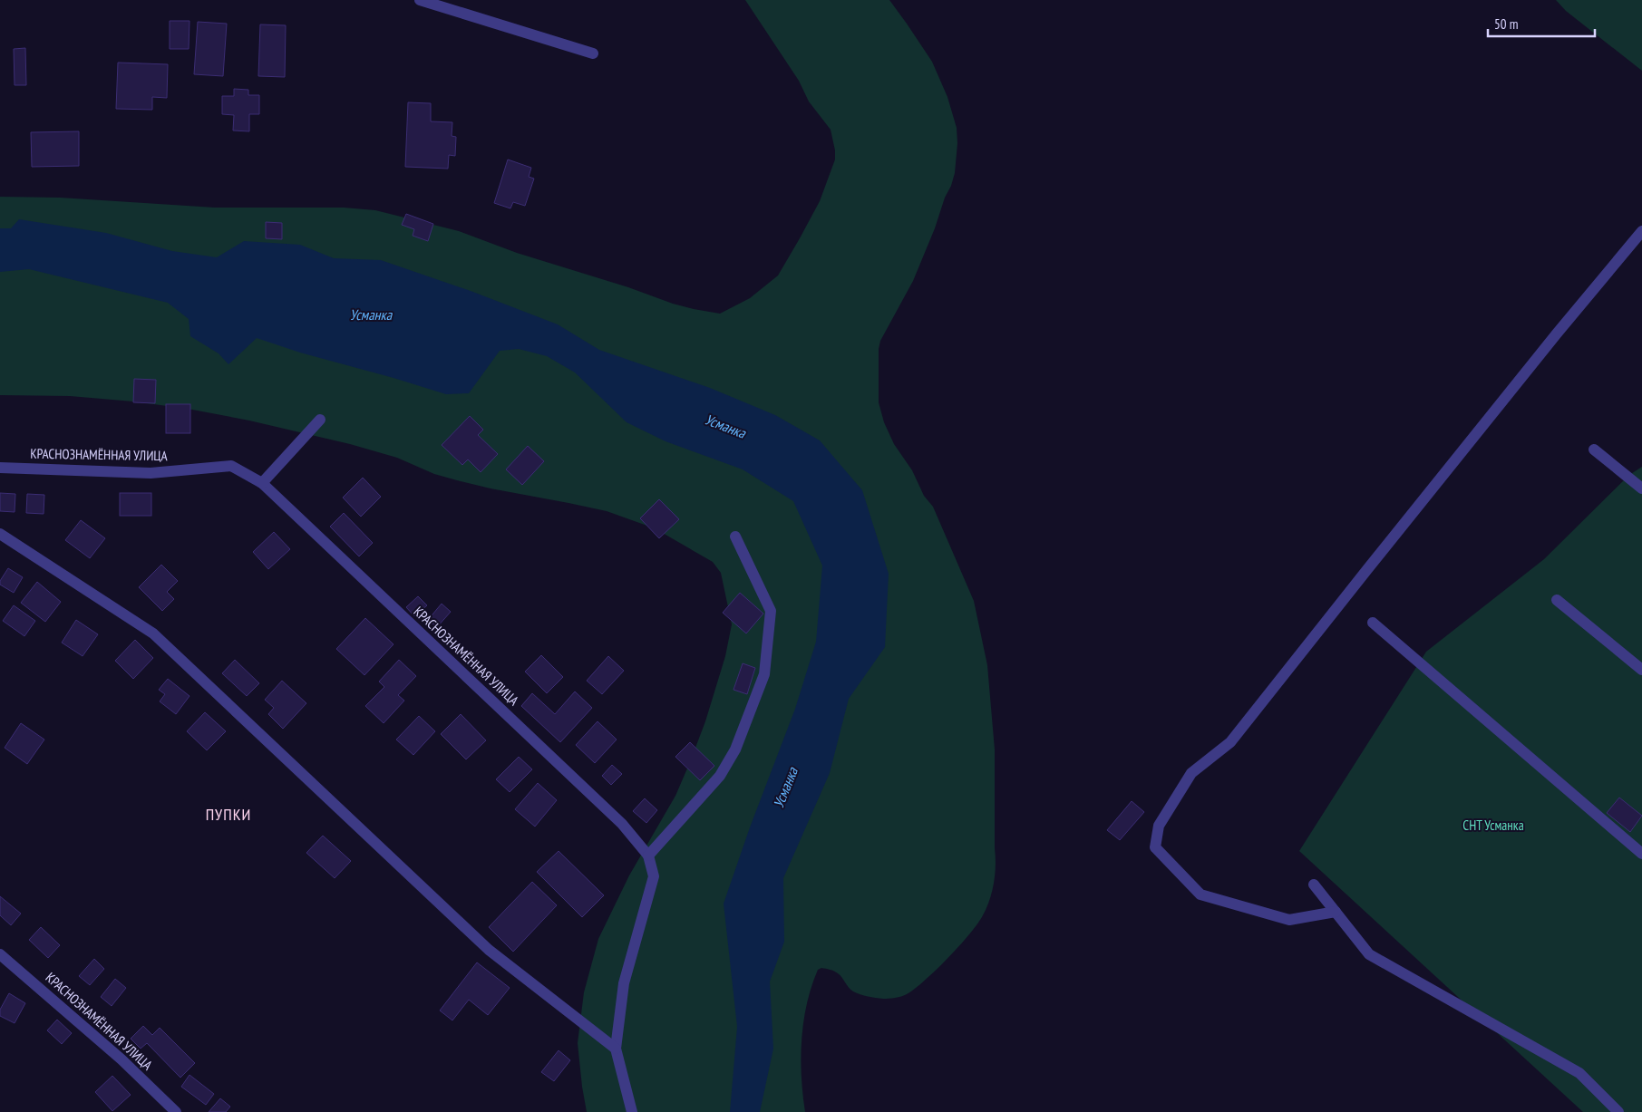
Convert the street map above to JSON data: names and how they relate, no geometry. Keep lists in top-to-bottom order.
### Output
{
  "streets": {
    "street": ["КРАСНОЗНАМЁННАЯ УЛИЦА"]
  },
  "districts": ["ПУПКИ"],
  "water": ["Усманка"],
  "parks": ["СНТ Усманка"],
  "scale_bar": "50 m"
}
